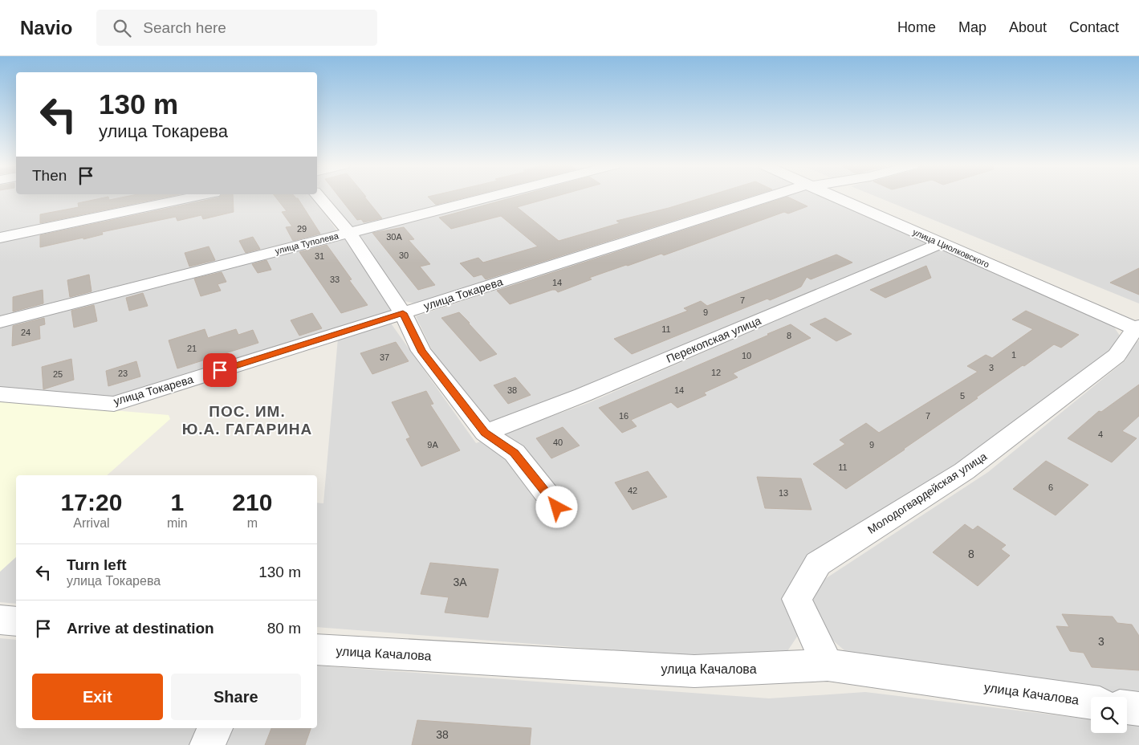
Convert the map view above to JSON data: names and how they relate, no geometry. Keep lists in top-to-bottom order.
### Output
{
  "streets": {
    "street": [
      "улица Туполева",
      "улица Циолковского",
      "улица Токарева",
      "Перекопская улица",
      "Молодогвардейская улица",
      "улица Качалова"
    ]
  },
  "crossings": [
    ["улица Циолковского", "Перекопская улица"],
    ["улица Циолковского", "Молодогвардейская улица"],
    ["Молодогвардейская улица", "улица Качалова"]
  ],
  "districts": ["ПОС. ИМ. Ю.А. ГАГАРИНА"],
  "house_numbers": [
    "29",
    "30А",
    "30",
    "31",
    "33",
    "14",
    "7",
    "9",
    "11",
    "24",
    "8",
    "21",
    "1",
    "10",
    "37",
    "3",
    "12",
    "23",
    "25",
    "38",
    "14",
    "5",
    "16",
    "7",
    "4",
    "40",
    "9А",
    "9",
    "11",
    "6",
    "42",
    "13",
    "8",
    "3А",
    "3",
    "38"
  ],
  "page": {
    "header": "Navio",
    "search": "Search here",
    "nav": [
      "Home",
      "Map",
      "About",
      "Contact"
    ],
    "turn": ["130 m", "улица Токарева"],
    "then": "Then",
    "eta": [
      "17:20",
      "Arrival",
      "1",
      "min",
      "210",
      "m"
    ],
    "list": [
      {
        "name": "Turn left",
        "note": "улица Токарева",
        "value": "130 m"
      },
      {
        "name": "Arrive at destination",
        "value": "80 m"
      }
    ],
    "buttons": ["Exit", "Share"]
  }
}
